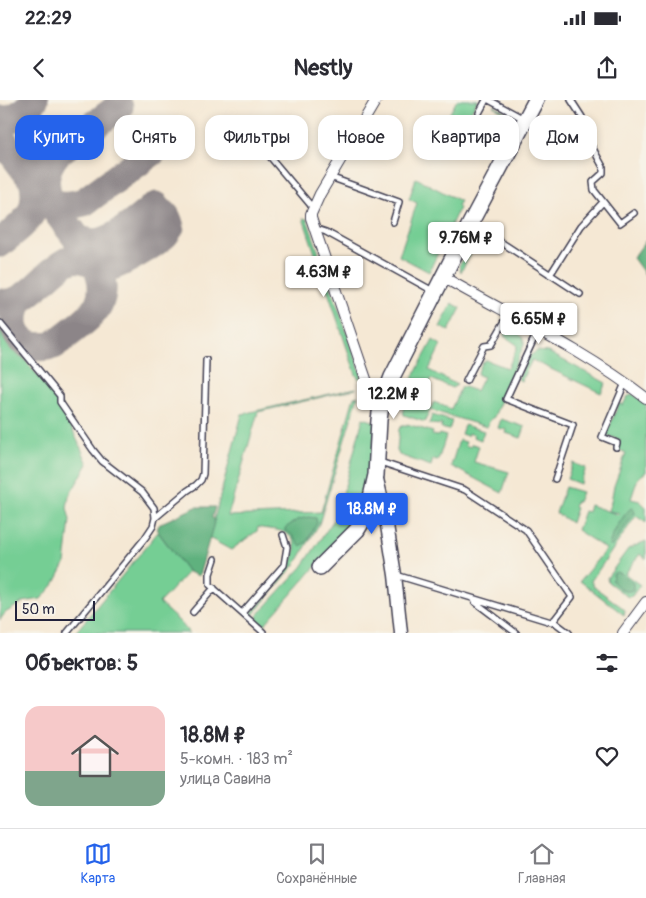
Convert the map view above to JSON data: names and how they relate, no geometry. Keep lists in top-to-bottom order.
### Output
{
  "scale_bar": "50 m",
  "page": {
    "status": "22:29",
    "header": "Nestly",
    "chip": [
      "Купить",
      "Снять",
      "Фильтры",
      "Новое",
      "Квартира",
      "Дом"
    ],
    "price": [
      "9.76M ₽",
      "4.63M ₽",
      "6.65M ₽",
      "12.2M ₽",
      "18.8M ₽"
    ],
    "scale": "50 m",
    "heading": "Объектов: 5",
    "list": [
      {
        "name": "18.8M ₽",
        "note": "5-комн. · 183 m² · улица Савина"
      }
    ],
    "tabs": ["Карта", "Сохранённые", "Главная"]
  }
}
